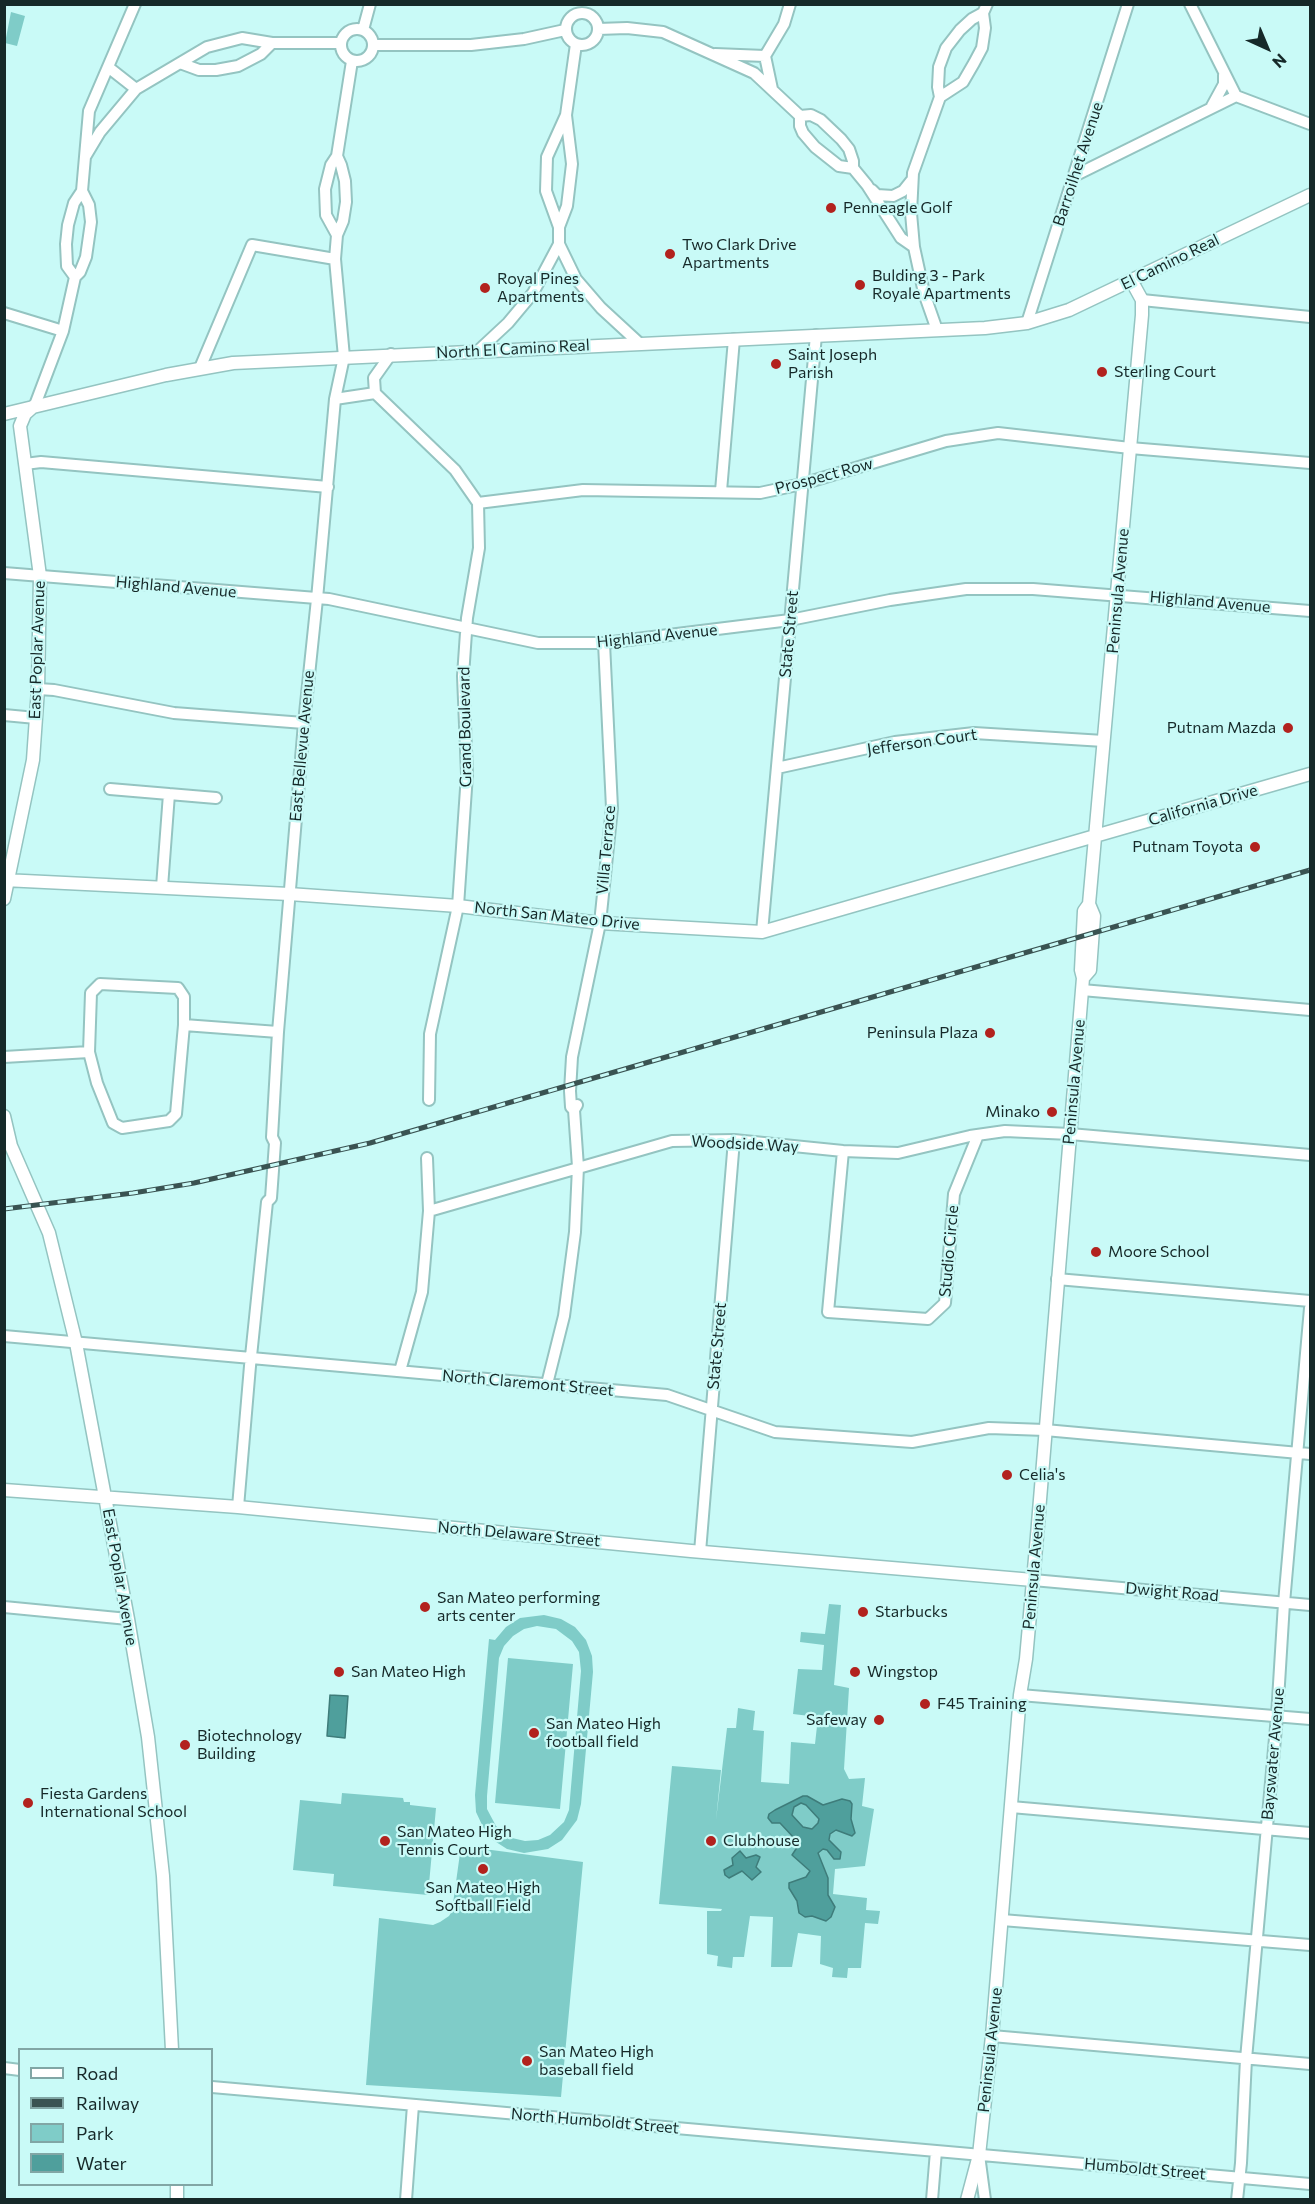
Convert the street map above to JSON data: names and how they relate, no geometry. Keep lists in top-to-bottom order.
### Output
{
  "streets": {
    "main road": [
      "El Camino Real",
      "North El Camino Real",
      "Peninsula Avenue",
      "East Poplar Avenue",
      "California Drive",
      "North San Mateo Drive",
      "North Delaware Street"
    ],
    "street": [
      "Barroilhet Avenue",
      "Prospect Row",
      "Highland Avenue",
      "State Street",
      "Grand Boulevard",
      "Jefferson Court",
      "East Bellevue Avenue",
      "Villa Terrace",
      "Woodside Way",
      "Studio Circle",
      "North Claremont Street",
      "Dwight Road",
      "Bayswater Avenue",
      "North Humboldt Street",
      "Humboldt Street"
    ]
  },
  "crossings": [
    ["Barroilhet Avenue", "El Camino Real"],
    ["Barroilhet Avenue", "North El Camino Real"],
    ["El Camino Real", "North El Camino Real"],
    ["North El Camino Real", "State Street"],
    ["North El Camino Real", "East Poplar Avenue"],
    ["North El Camino Real", "East Bellevue Avenue"],
    ["Prospect Row", "Peninsula Avenue"],
    ["Prospect Row", "State Street"],
    ["Prospect Row", "Grand Boulevard"],
    ["Highland Avenue", "Peninsula Avenue"],
    ["Highland Avenue", "State Street"],
    ["Highland Avenue", "East Poplar Avenue"],
    ["Highland Avenue", "Grand Boulevard"],
    ["Highland Avenue", "East Bellevue Avenue"],
    ["Highland Avenue", "Villa Terrace"],
    ["Peninsula Avenue", "Jefferson Court"],
    ["Peninsula Avenue", "California Drive"],
    ["Peninsula Avenue", "North San Mateo Drive"],
    ["Peninsula Avenue", "Woodside Way"],
    ["Peninsula Avenue", "North Claremont Street"],
    ["Peninsula Avenue", "North Delaware Street"],
    ["Peninsula Avenue", "Dwight Road"],
    ["Peninsula Avenue", "North Humboldt Street"],
    ["Peninsula Avenue", "Humboldt Street"],
    ["State Street", "Jefferson Court"],
    ["State Street", "North San Mateo Drive"],
    ["State Street", "Woodside Way"],
    ["State Street", "North Claremont Street"],
    ["State Street", "North Delaware Street"],
    ["East Poplar Avenue", "North San Mateo Drive"],
    ["East Poplar Avenue", "North Claremont Street"],
    ["East Poplar Avenue", "North Delaware Street"],
    ["Grand Boulevard", "North San Mateo Drive"],
    ["East Bellevue Avenue", "North San Mateo Drive"],
    ["East Bellevue Avenue", "North Claremont Street"],
    ["East Bellevue Avenue", "North Delaware Street"],
    ["California Drive", "North San Mateo Drive"],
    ["Villa Terrace", "North San Mateo Drive"],
    ["Villa Terrace", "Woodside Way"],
    ["Villa Terrace", "North Claremont Street"],
    ["Woodside Way", "Studio Circle"],
    ["North Claremont Street", "Bayswater Avenue"],
    ["North Delaware Street", "Dwight Road"],
    ["Dwight Road", "Bayswater Avenue"],
    ["Bayswater Avenue", "Humboldt Street"],
    ["North Humboldt Street", "Humboldt Street"]
  ],
  "places": [
    "Penneagle Golf",
    "Two Clark Drive Apartments",
    "Bulding 3 - Park Royale Apartments",
    "Royal Pines Apartments",
    "Saint Joseph Parish",
    "Sterling Court",
    "Putnam Mazda",
    "Putnam Toyota",
    "Peninsula Plaza",
    "Minako",
    "Moore School",
    "Celia's",
    "San Mateo performing arts center",
    "Starbucks",
    "San Mateo High",
    "Wingstop",
    "F45 Training",
    "Safeway",
    "San Mateo High football field",
    "Biotechnology Building",
    "Fiesta Gardens International School",
    "San Mateo High Tennis Court",
    "Clubhouse",
    "San Mateo High Softball Field",
    "San Mateo High baseball field"
  ],
  "legend": [
    "Road",
    "Railway",
    "Park",
    "Water"
  ],
  "north": "bottom right"
}
